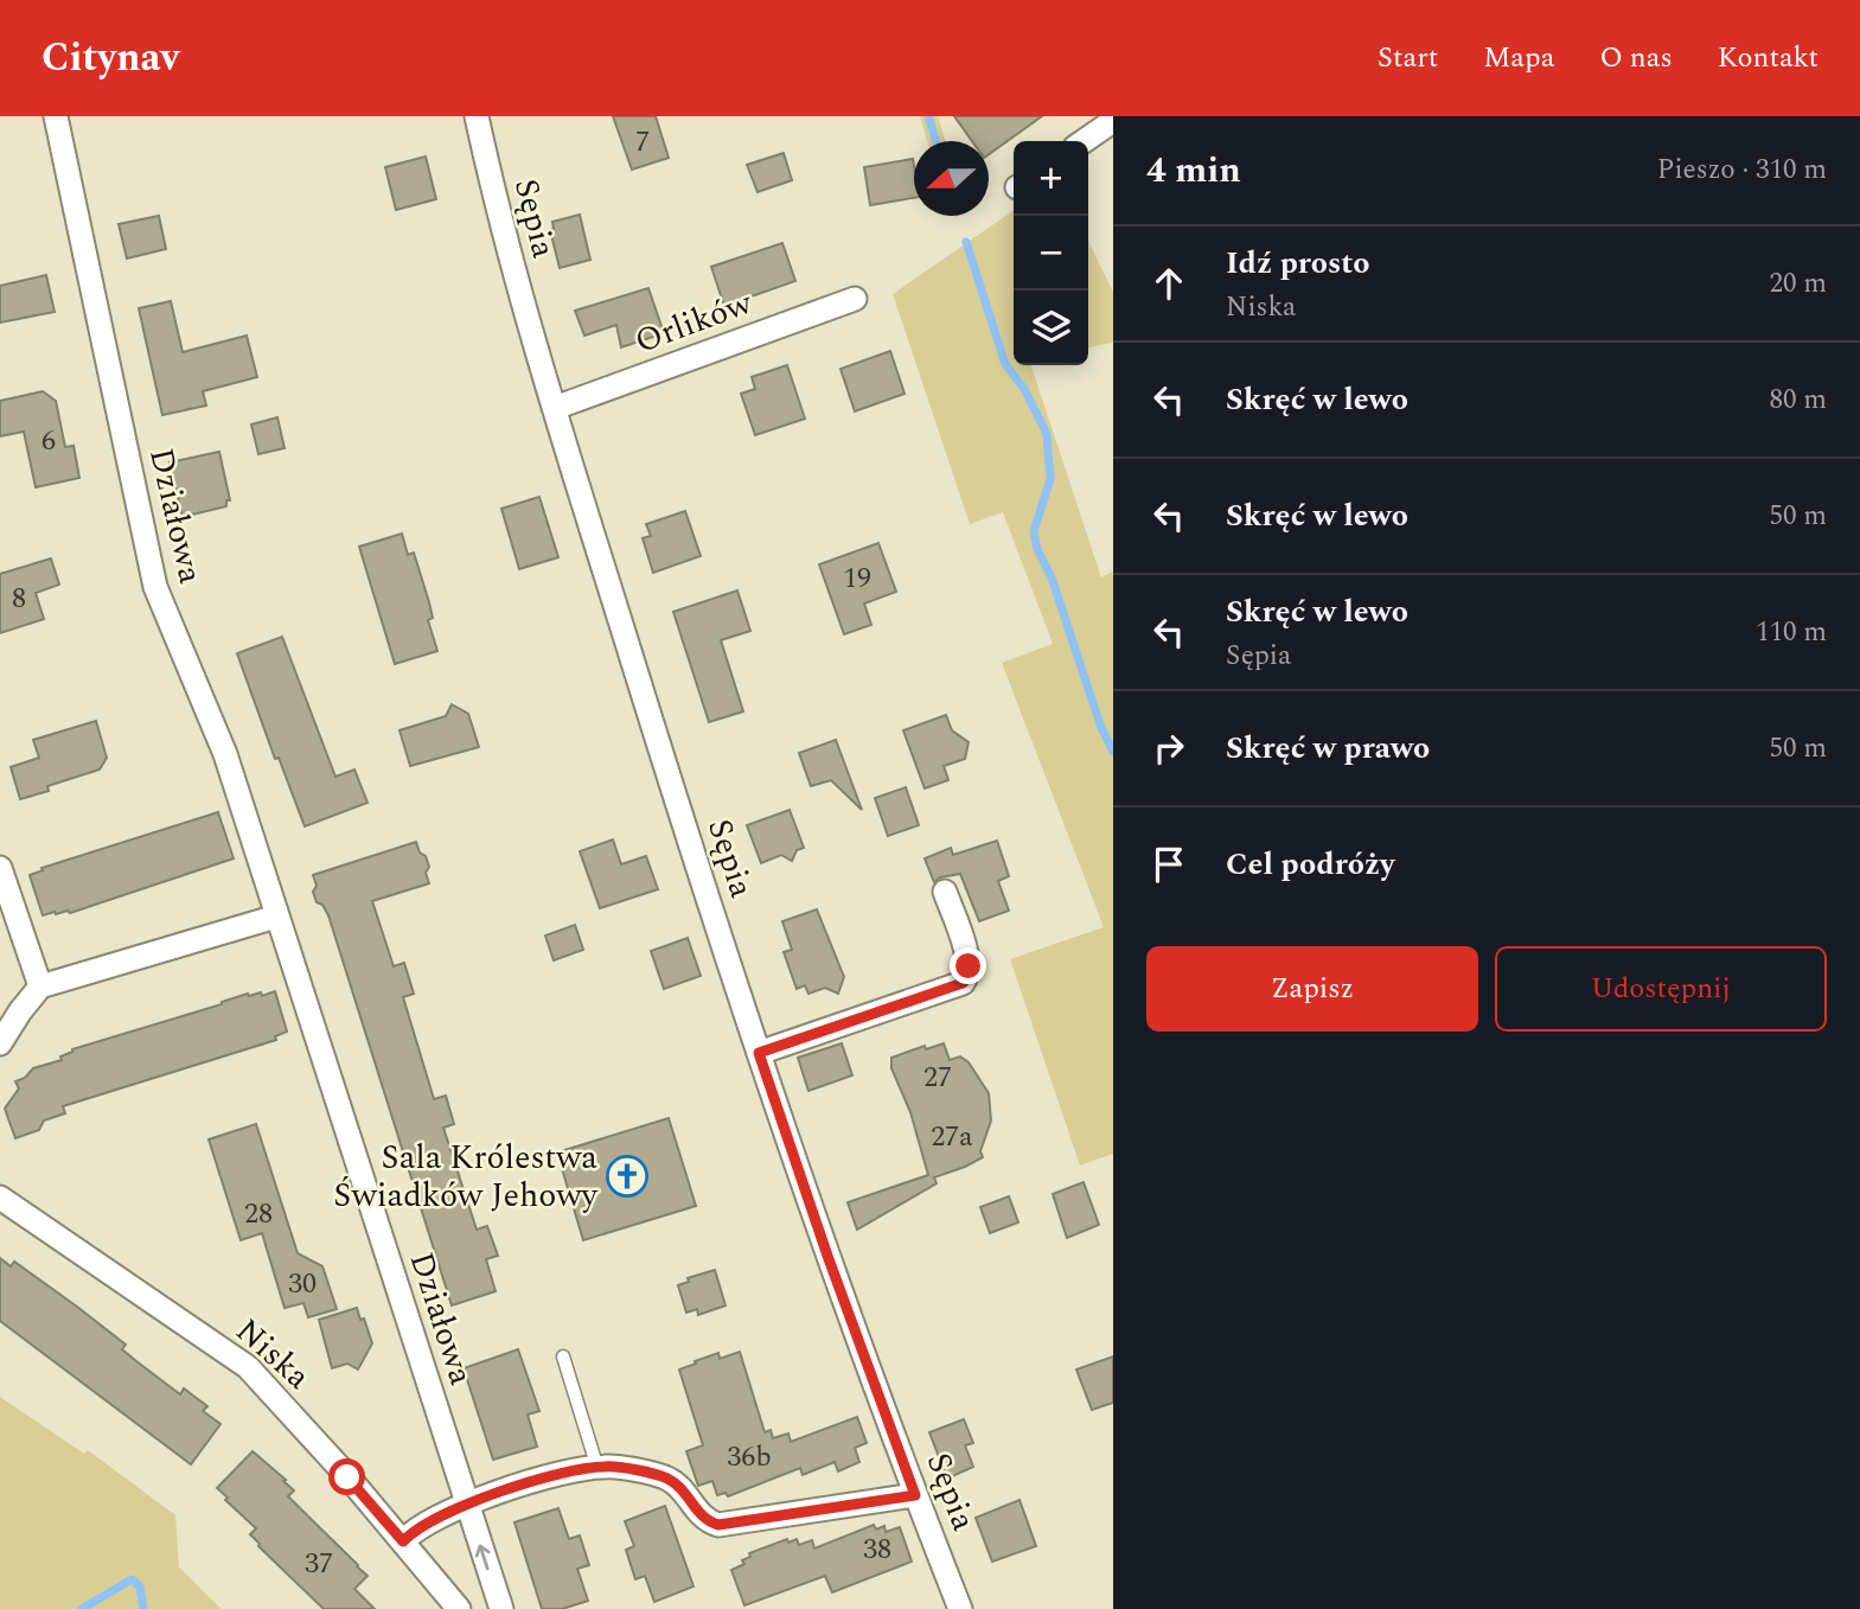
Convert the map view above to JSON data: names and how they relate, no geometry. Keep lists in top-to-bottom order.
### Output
{
  "streets": {
    "street": [
      "Sępia",
      "Orlików",
      "Działowa",
      "Niska"
    ]
  },
  "crossings": [
    ["Sępia", "Orlików"]
  ],
  "places": {
    "church": ["Sala Królestwa Świadków Jehowy"]
  },
  "house_numbers": [
    "7",
    "6",
    "19",
    "8",
    "27",
    "27a",
    "28",
    "30",
    "36b",
    "38",
    "37"
  ],
  "north": "left",
  "page": {
    "header": "Citynav",
    "nav": [
      "Start",
      "Mapa",
      "O nas",
      "Kontakt"
    ],
    "heading": ["4 min", "Pieszo · 310 m"],
    "map_buttons": ["+", "−"],
    "list": [
      ["Idź prosto", "Niska", "20 m"],
      ["Skręć w lewo", "80 m"],
      ["Skręć w lewo", "50 m"],
      ["Skręć w lewo", "Sępia", "110 m"],
      ["Skręć w prawo", "50 m"],
      "Cel podróży"
    ],
    "buttons": ["Zapisz", "Udostępnij"]
  }
}
